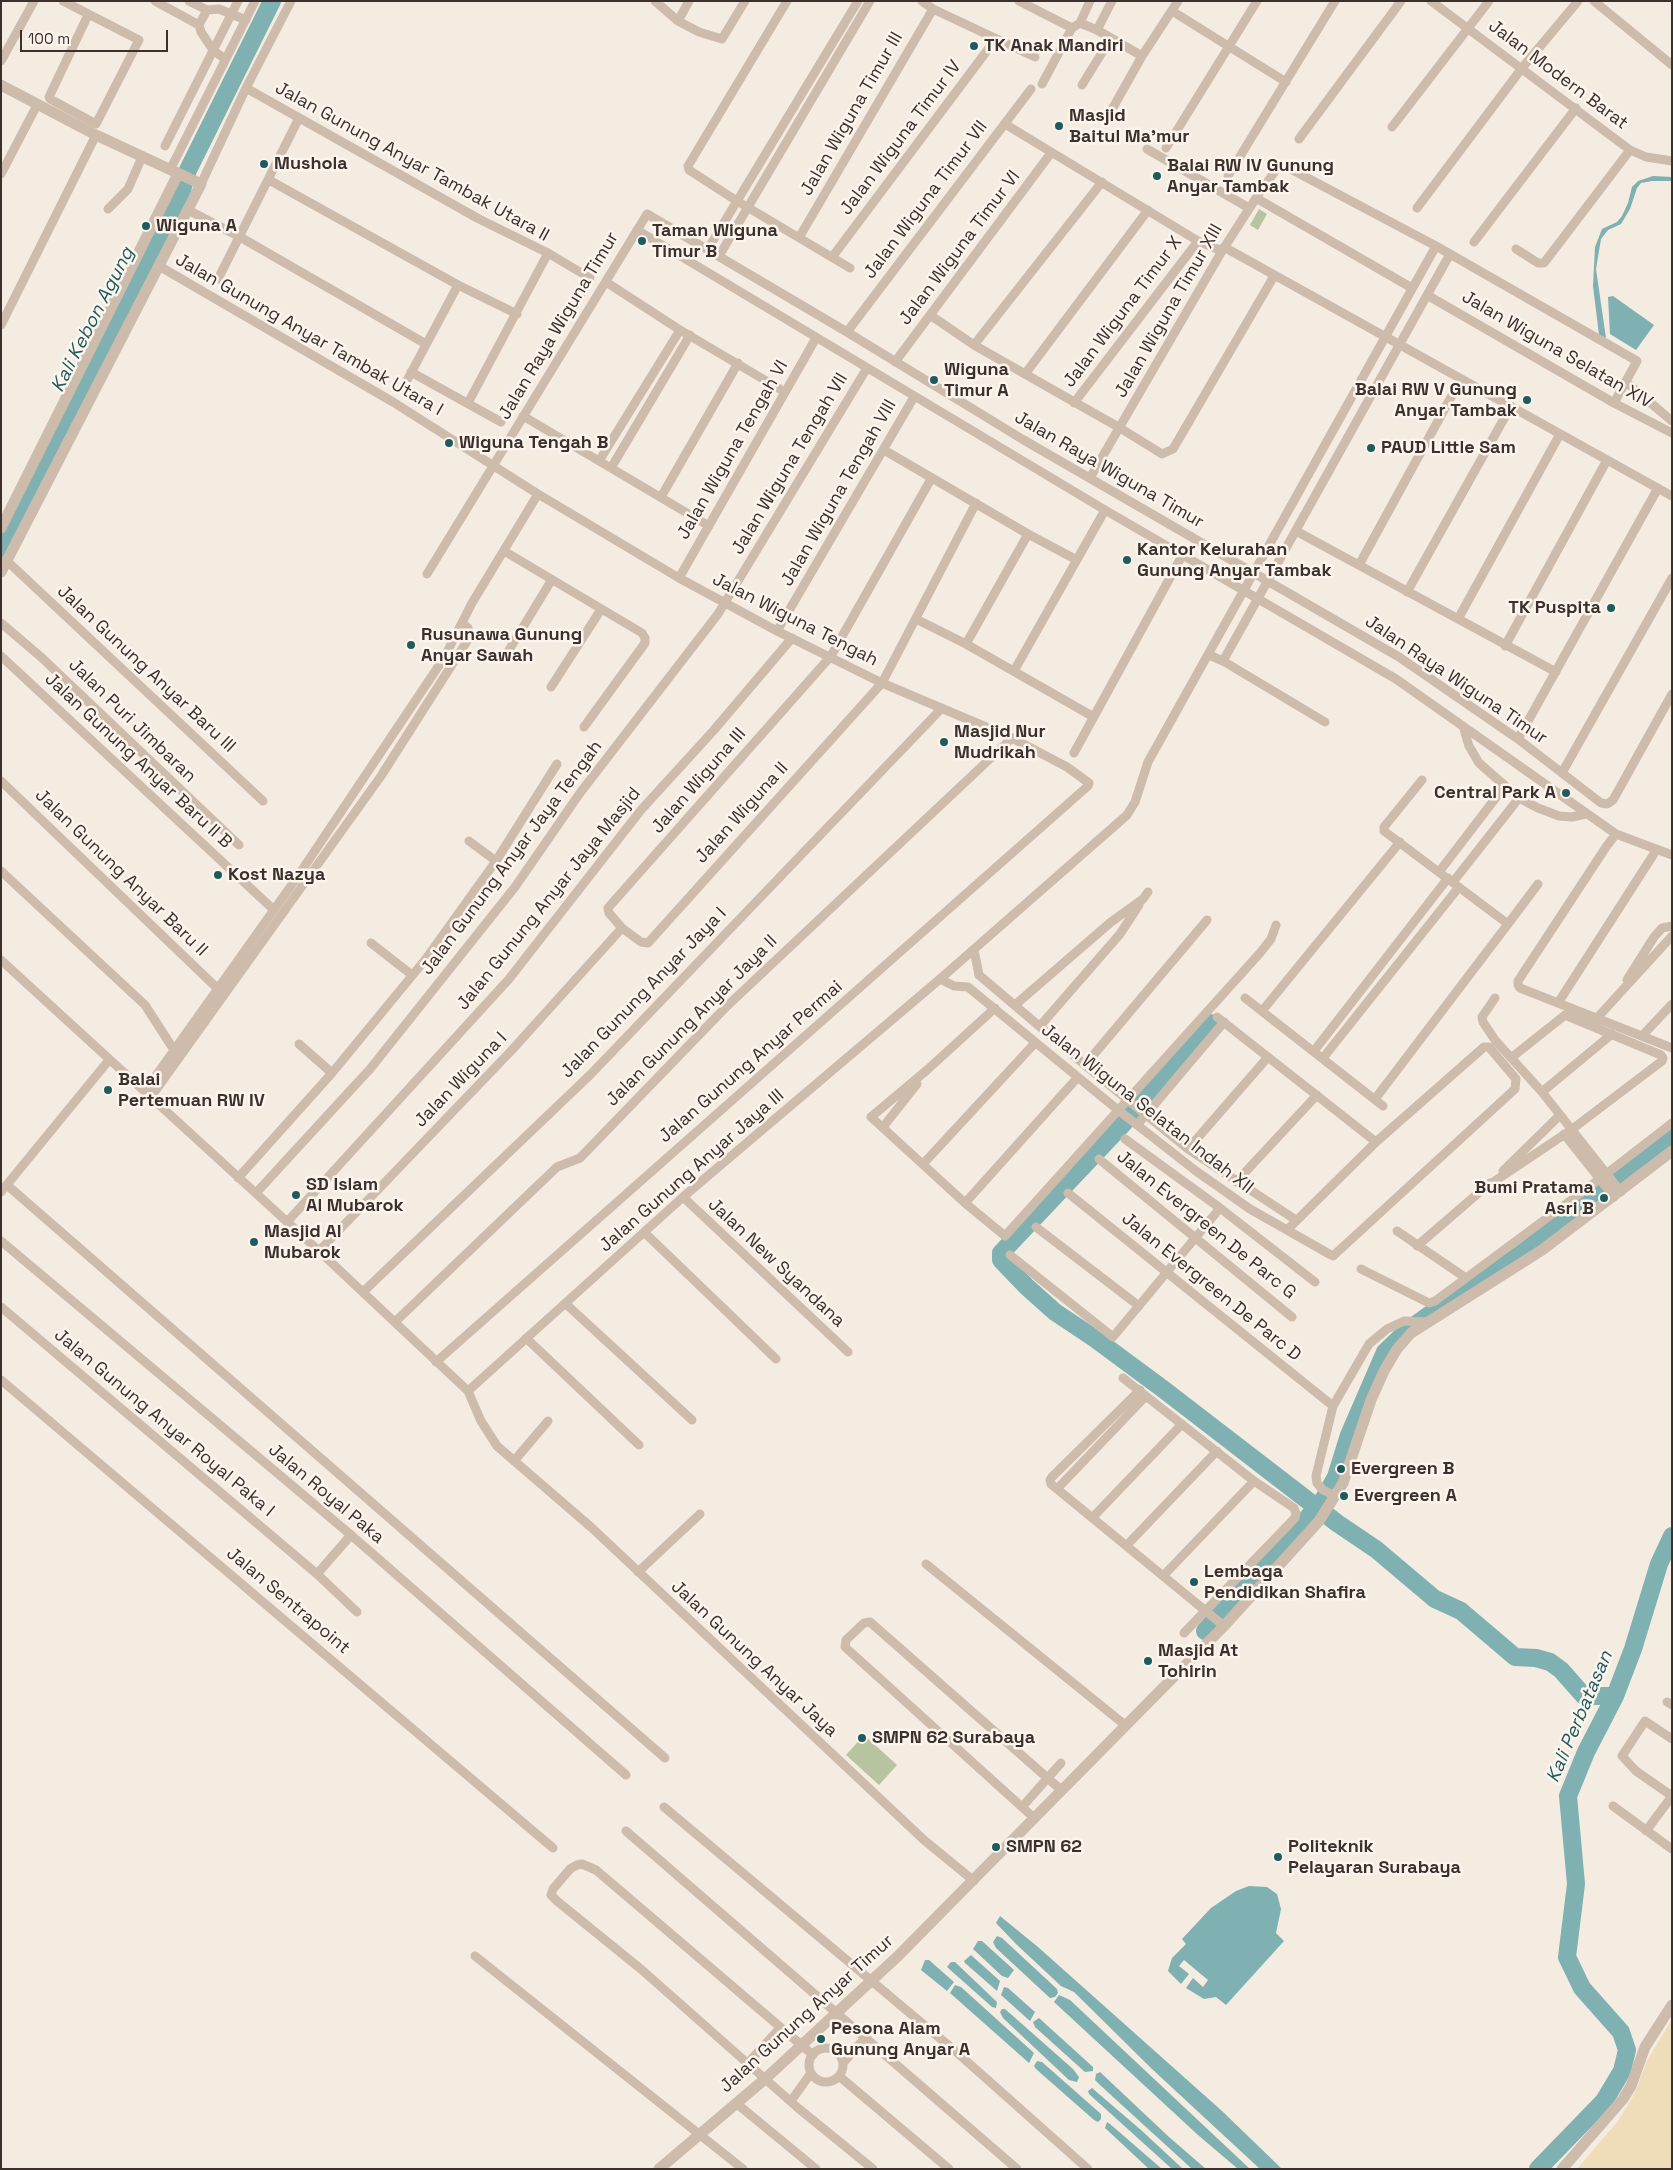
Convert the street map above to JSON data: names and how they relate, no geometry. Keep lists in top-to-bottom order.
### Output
{
  "streets": {
    "street": [
      "Jalan Modern Barat",
      "Jalan Wiguna Timur III",
      "Jalan Wiguna Timur IV",
      "Jalan Gunung Anyar Tambak Utara II",
      "Jalan Wiguna Timur VII",
      "Jalan Wiguna Timur VI",
      "Jalan Wiguna Timur XIII",
      "Jalan Wiguna Timur X",
      "Jalan Raya Wiguna Timur",
      "Jalan Gunung Anyar Tambak Utara I",
      "Jalan Wiguna Selatan XIV",
      "Jalan Wiguna Tengah VI",
      "Jalan Wiguna Tengah VII",
      "Jalan Wiguna Tengah VIII",
      "Jalan Wiguna Tengah",
      "Jalan Gunung Anyar Baru III",
      "Jalan Puri Jimbaran",
      "Jalan Gunung Anyar Baru II B",
      "Jalan Wiguna III",
      "Jalan Wiguna II",
      "Jalan Gunung Anyar Jaya Tengah",
      "Jalan Gunung Anyar Baru II",
      "Jalan Gunung Anyar Jaya Masjid",
      "Jalan Gunung Anyar Jaya I",
      "Jalan Gunung Anyar Jaya II",
      "Jalan Gunung Anyar Permai",
      "Jalan Wiguna I",
      "Jalan Wiguna Selatan Indah XII",
      "Jalan Gunung Anyar Jaya III",
      "Jalan Evergreen De Parc G",
      "Jalan New Syandana",
      "Jalan Evergreen De Parc D",
      "Jalan Gunung Anyar Royal Paka I",
      "Jalan Royal Paka",
      "Jalan Sentrapoint",
      "Jalan Gunung Anyar Jaya",
      "Jalan Gunung Anyar Timur"
    ]
  },
  "crossings": [
    ["Jalan Gunung Anyar Tambak Utara II", "Jalan Gunung Anyar Tambak Utara I"],
    ["Jalan Wiguna Timur VII", "Jalan Raya Wiguna Timur"],
    ["Jalan Wiguna Timur VI", "Jalan Raya Wiguna Timur"],
    ["Jalan Wiguna Timur XIII", "Jalan Raya Wiguna Timur"],
    ["Jalan Wiguna Timur XIII", "Jalan Gunung Anyar Jaya III"],
    ["Jalan Raya Wiguna Timur", "Jalan Gunung Anyar Tambak Utara I"],
    ["Jalan Raya Wiguna Timur", "Jalan Wiguna Tengah VI"],
    ["Jalan Raya Wiguna Timur", "Jalan Wiguna Tengah VII"],
    ["Jalan Raya Wiguna Timur", "Jalan Wiguna Tengah VIII"],
    ["Jalan Raya Wiguna Timur", "Jalan Wiguna Tengah"],
    ["Jalan Raya Wiguna Timur", "Jalan Gunung Anyar Jaya III"],
    ["Jalan Gunung Anyar Tambak Utara I", "Jalan Wiguna Tengah"],
    ["Jalan Wiguna Tengah VI", "Jalan Wiguna Tengah"],
    ["Jalan Wiguna Tengah VII", "Jalan Wiguna Tengah"],
    ["Jalan Wiguna Tengah VII", "Jalan Gunung Anyar Jaya Tengah"],
    ["Jalan Wiguna Tengah VIII", "Jalan Wiguna Tengah"],
    ["Jalan Wiguna Tengah", "Jalan Wiguna III"],
    ["Jalan Wiguna Tengah", "Jalan Wiguna II"],
    ["Jalan Wiguna Tengah", "Jalan Gunung Anyar Jaya Tengah"],
    ["Jalan Wiguna Tengah", "Jalan Gunung Anyar Jaya Masjid"],
    ["Jalan Wiguna Tengah", "Jalan Gunung Anyar Jaya I"],
    ["Jalan Wiguna Tengah", "Jalan Gunung Anyar Jaya II"],
    ["Jalan Wiguna Tengah", "Jalan Gunung Anyar Permai"],
    ["Jalan Wiguna III", "Jalan Wiguna II"],
    ["Jalan Wiguna III", "Jalan Wiguna I"],
    ["Jalan Wiguna II", "Jalan Wiguna I"],
    ["Jalan Gunung Anyar Jaya Tengah", "Jalan Gunung Anyar Jaya"],
    ["Jalan Gunung Anyar Jaya Masjid", "Jalan Gunung Anyar Jaya"],
    ["Jalan Gunung Anyar Jaya I", "Jalan Gunung Anyar Jaya"],
    ["Jalan Gunung Anyar Jaya II", "Jalan Gunung Anyar Jaya"],
    ["Jalan Gunung Anyar Permai", "Jalan Gunung Anyar Jaya"],
    ["Jalan Wiguna I", "Jalan Gunung Anyar Jaya"],
    ["Jalan Wiguna Selatan Indah XII", "Jalan Gunung Anyar Jaya III"],
    ["Jalan Gunung Anyar Jaya III", "Jalan New Syandana"],
    ["Jalan Gunung Anyar Jaya III", "Jalan Gunung Anyar Jaya"],
    ["Jalan Gunung Anyar Jaya", "Jalan Gunung Anyar Timur"]
  ],
  "water": ["Kali Kebon Agung", "Kali Perbatasan"],
  "places": [
    "TK Anak Mandiri",
    "Masjid Baitul Ma'mur",
    "Mushola",
    "Balai RW IV Gunung Anyar Tambak",
    "Wiguna A",
    "Taman Wiguna Timur B",
    "Wiguna Timur A",
    "Balai RW V Gunung Anyar Tambak",
    "Wiguna Tengah B",
    "PAUD Little Sam",
    "Kantor Kelurahan Gunung Anyar Tambak",
    "TK Puspita",
    "Rusunawa Gunung Anyar Sawah",
    "Masjid Nur Mudrikah",
    "Central Park A",
    "Kost Nazya",
    "Balai Pertemuan RW IV",
    "SD Islam Al Mubarok",
    "Bumi Pratama Asri B",
    "Masjid Al Mubarok",
    "Evergreen B",
    "Evergreen A",
    "Lembaga Pendidikan Shafira",
    "Masjid At Tohirin",
    "SMPN 62 Surabaya",
    "SMPN 62",
    "Politeknik Pelayaran Surabaya",
    "Pesona Alam Gunung Anyar A"
  ],
  "scale_bar": "100 m"
}
